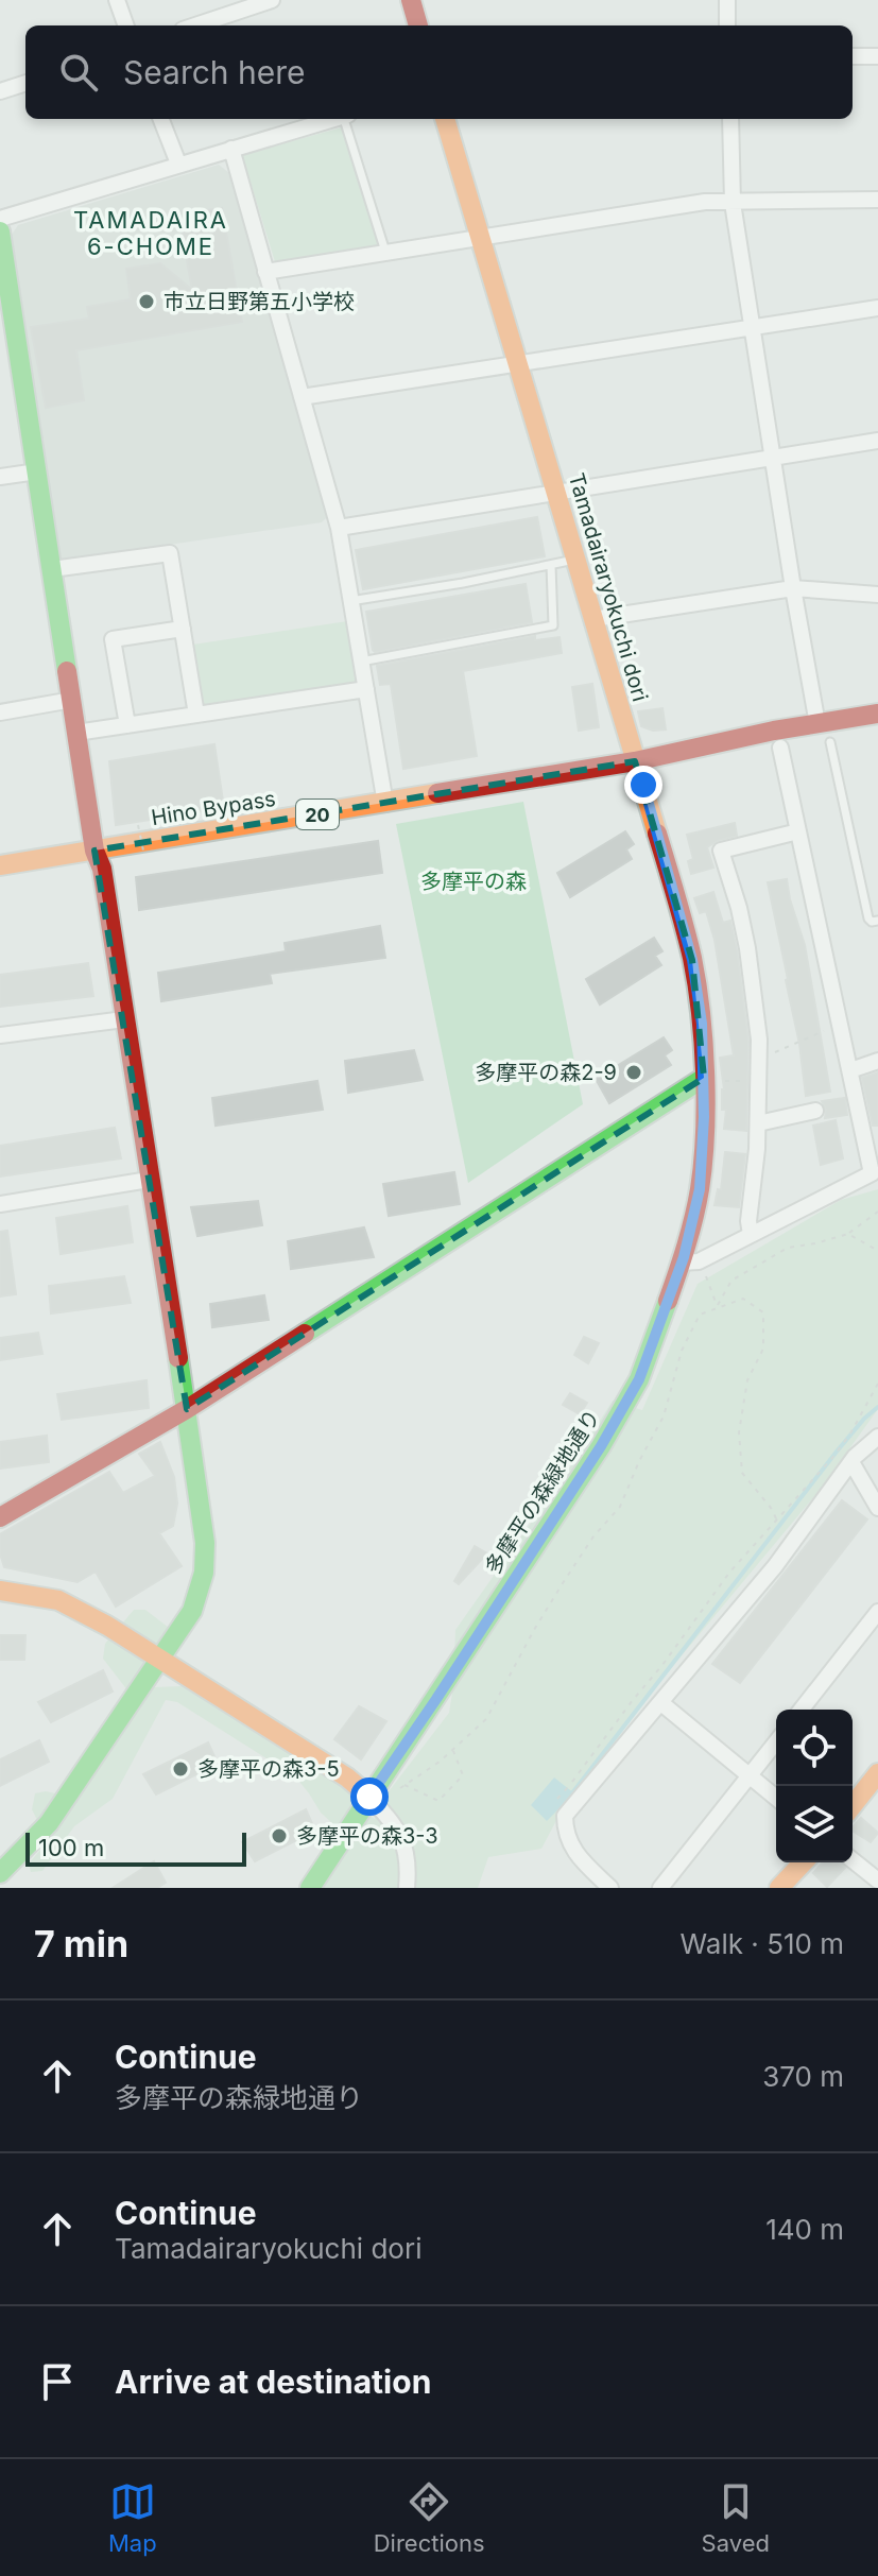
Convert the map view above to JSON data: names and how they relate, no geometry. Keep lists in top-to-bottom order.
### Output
{
  "streets": {
    "main road": [
      "Tamadairaryokuchi dori",
      "Hino Bypass",
      "20",
      "多摩平の森緑地通り"
    ]
  },
  "crossings": [
    ["Tamadairaryokuchi dori", "Hino Bypass"],
    ["Tamadairaryokuchi dori", "多摩平の森緑地通り"]
  ],
  "districts": ["TAMADAIRA 6-CHOME"],
  "parks": ["多摩平の森"],
  "places": [
    "市立日野第五小学校",
    "多摩平の森2-9",
    "多摩平の森3-5",
    "多摩平の森3-3"
  ],
  "scale_bar": "100 m",
  "page": {
    "search": "Search here",
    "scale": "100 m",
    "heading": ["7 min", "Walk · 510 m"],
    "list": [
      ["Continue", "多摩平の森緑地通り", "370 m"],
      ["Continue", "Tamadairaryokuchi dori", "140 m"],
      "Arrive at destination"
    ],
    "nav": ["Map", "Directions", "Saved"]
  }
}
